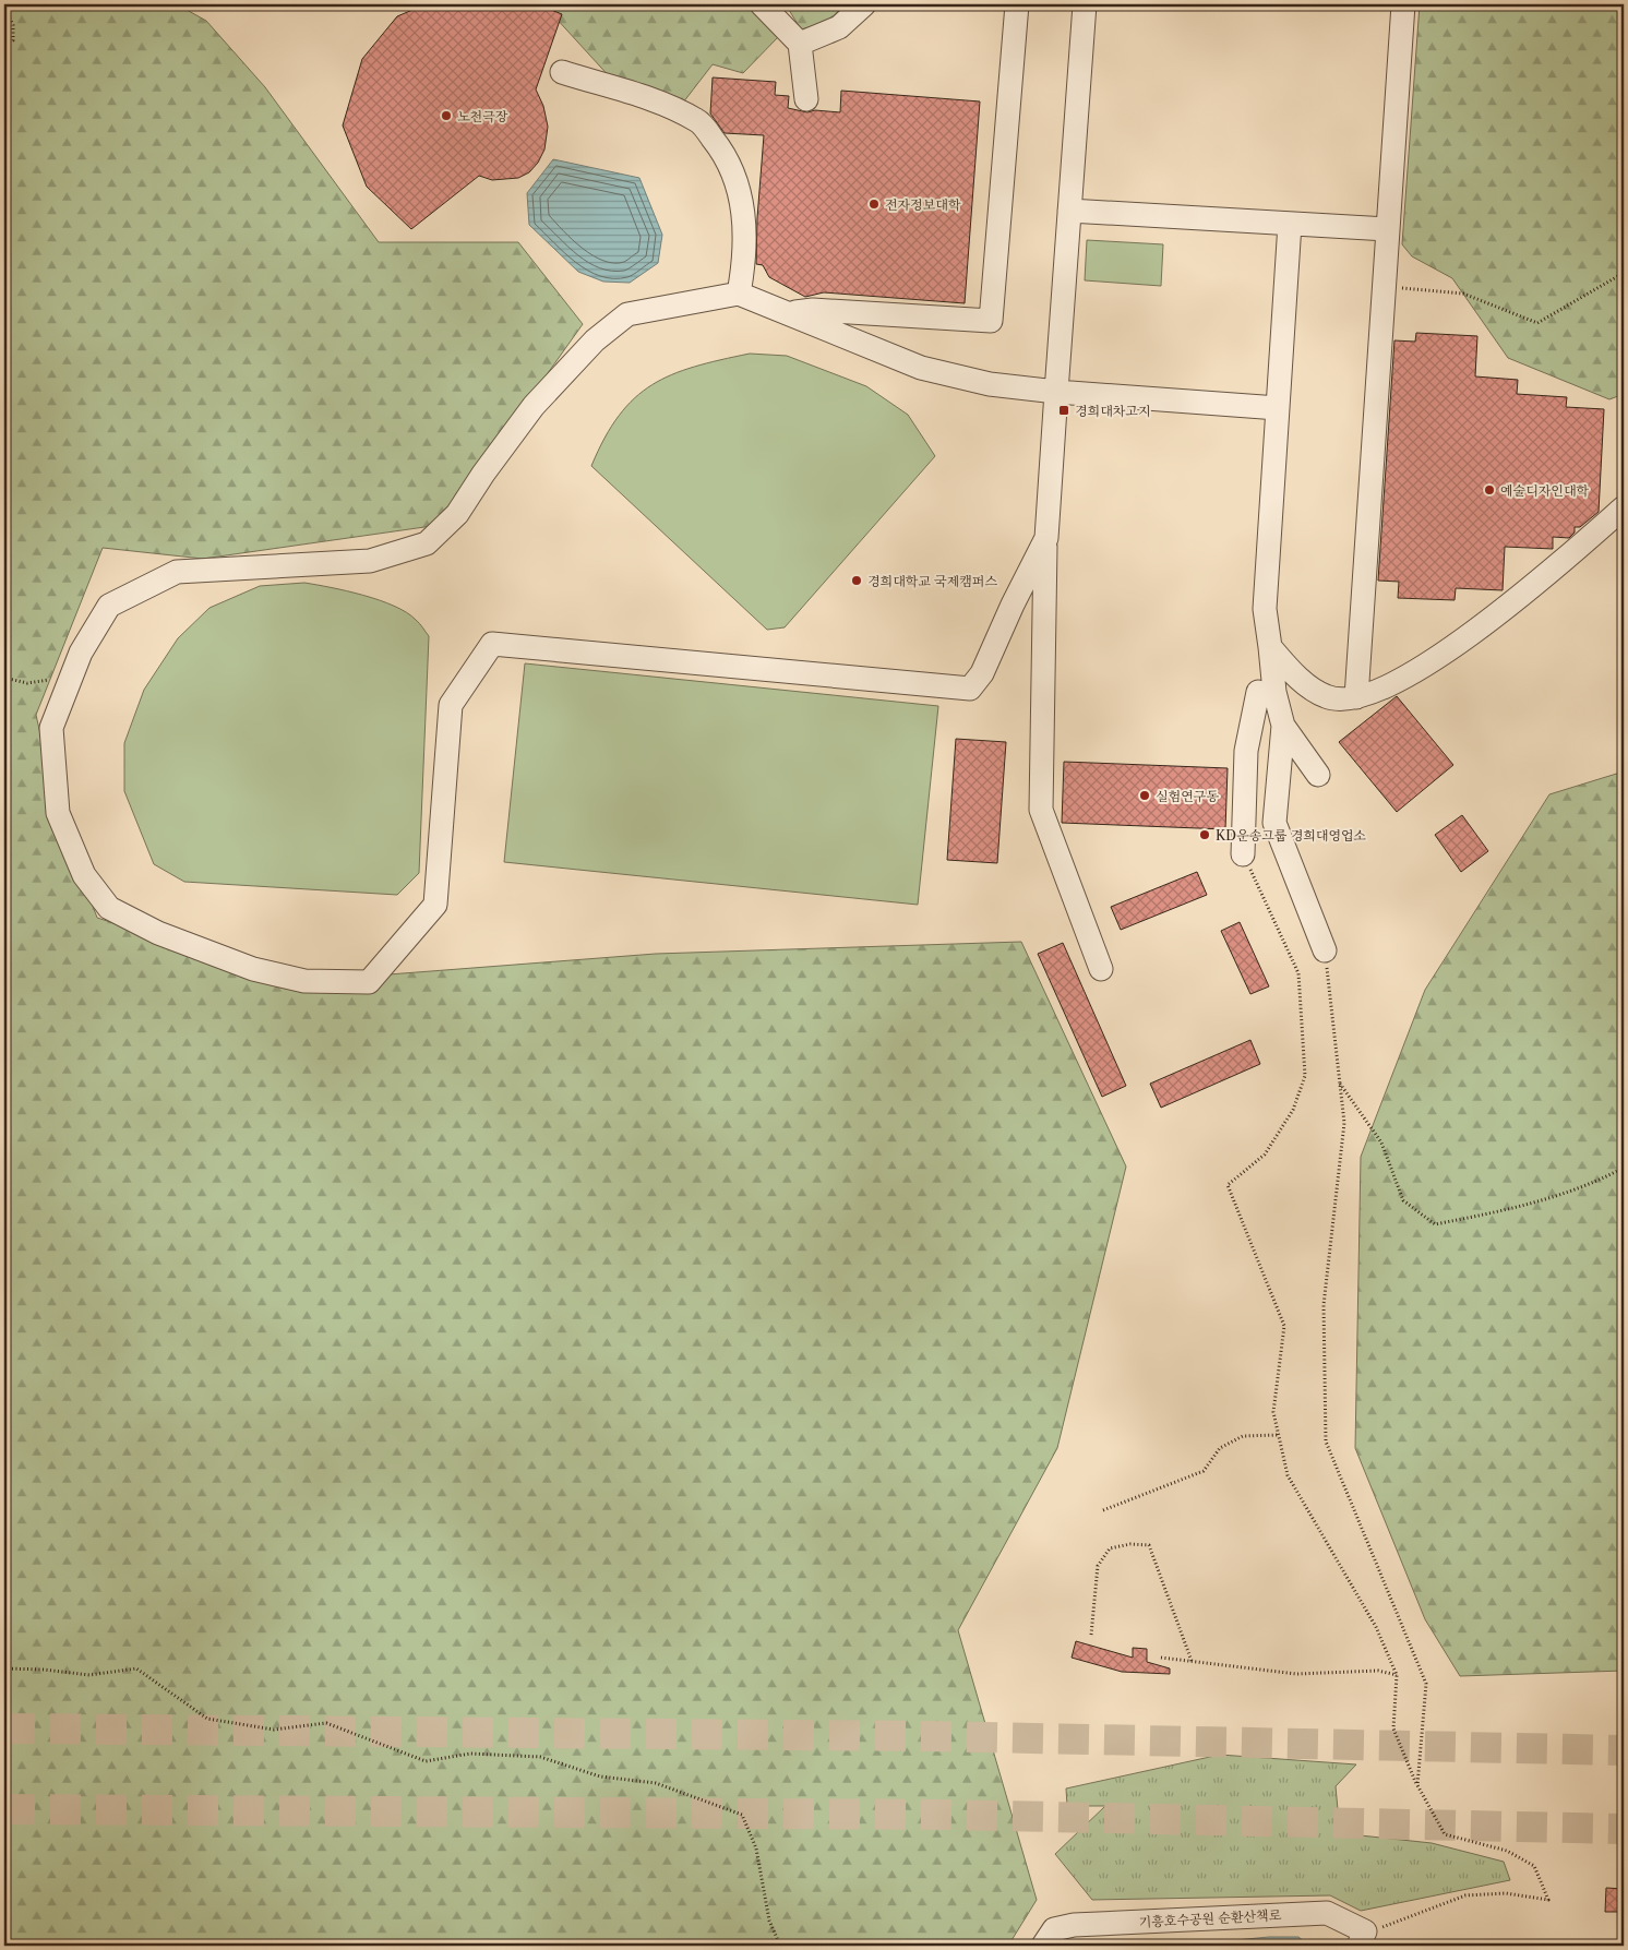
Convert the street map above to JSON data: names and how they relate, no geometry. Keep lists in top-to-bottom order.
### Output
{
  "streets": {
    "street": ["기흥호수공원 순환산책로"]
  },
  "places": {
    "other": [
      "노천극장",
      "전자정보대학",
      "예술디자인대학",
      "경희대학교 국제캠퍼스",
      "실험연구동",
      "KD운송그룹 경희대영업소"
    ],
    "transit": ["경희대차고지"]
  }
}
